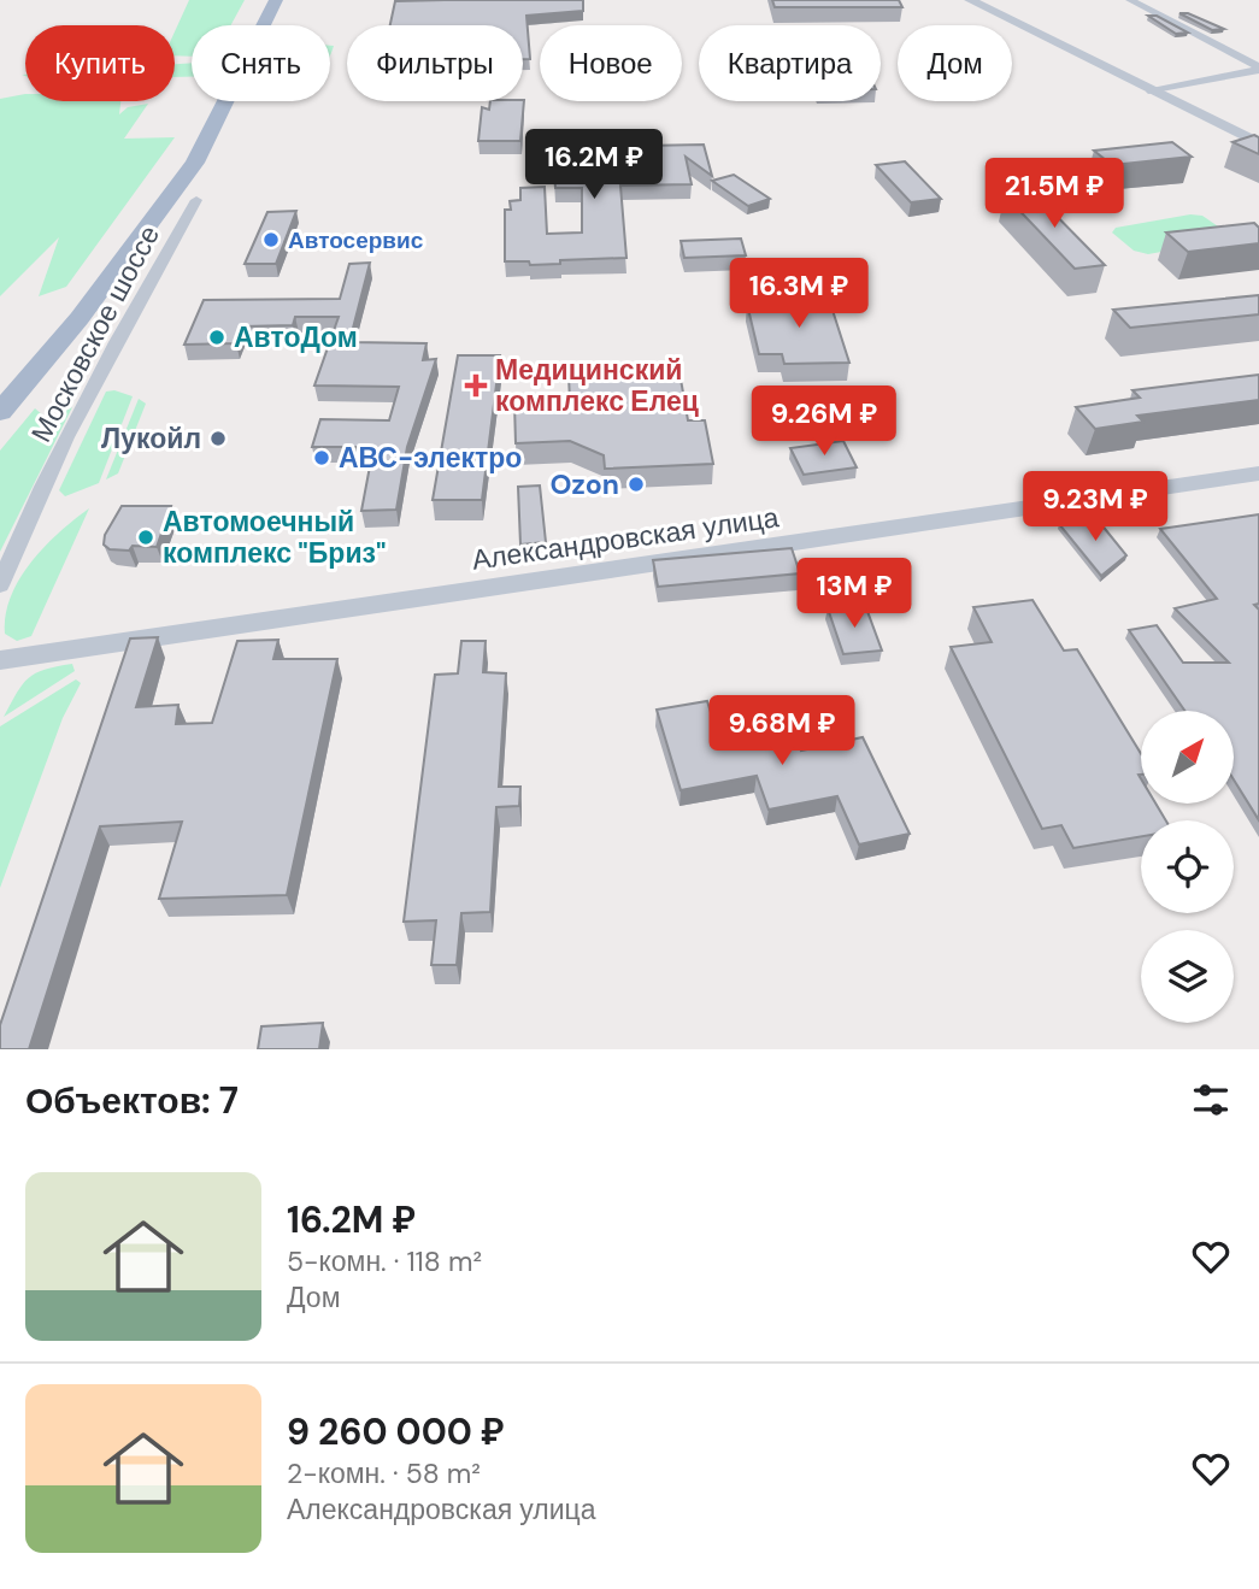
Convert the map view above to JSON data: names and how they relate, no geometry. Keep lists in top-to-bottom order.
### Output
{
  "streets": {
    "street": ["Московское шоссе", "Александровская улица"]
  },
  "places": {
    "other": [
      "Автосервис",
      "АвтоДом",
      "Лукойл",
      "АВС-электро",
      "Ozon",
      "Автомоечный комплекс \"Бриз\""
    ],
    "health": ["Медицинский комплекс Елец"]
  },
  "north": "top right",
  "page": {
    "chip": [
      "Купить",
      "Снять",
      "Фильтры",
      "Новое",
      "Квартира",
      "Дом"
    ],
    "price": [
      "16.2M ₽",
      "21.5M ₽",
      "16.3M ₽",
      "9.26M ₽",
      "9.23M ₽",
      "13M ₽",
      "9.68M ₽"
    ],
    "heading": "Объектов: 7",
    "list": [
      {
        "name": "16.2M ₽",
        "note": "5-комн. · 118 m² · Дом"
      },
      {
        "name": "9 260 000 ₽",
        "note": "2-комн. · 58 m² · Александровская улица"
      }
    ]
  }
}
